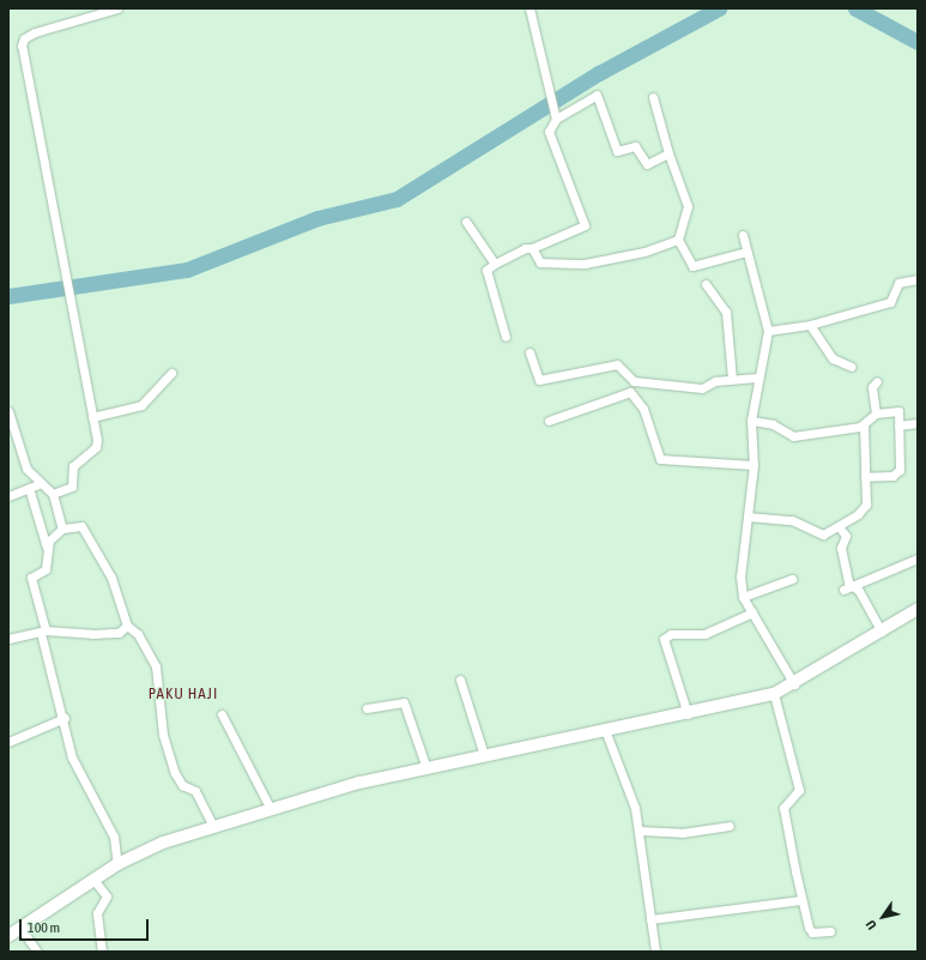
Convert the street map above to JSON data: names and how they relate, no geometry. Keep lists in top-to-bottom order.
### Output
{
  "districts": ["PAKU HAJI"],
  "scale_bar": "100 m",
  "north": "bottom left"
}
